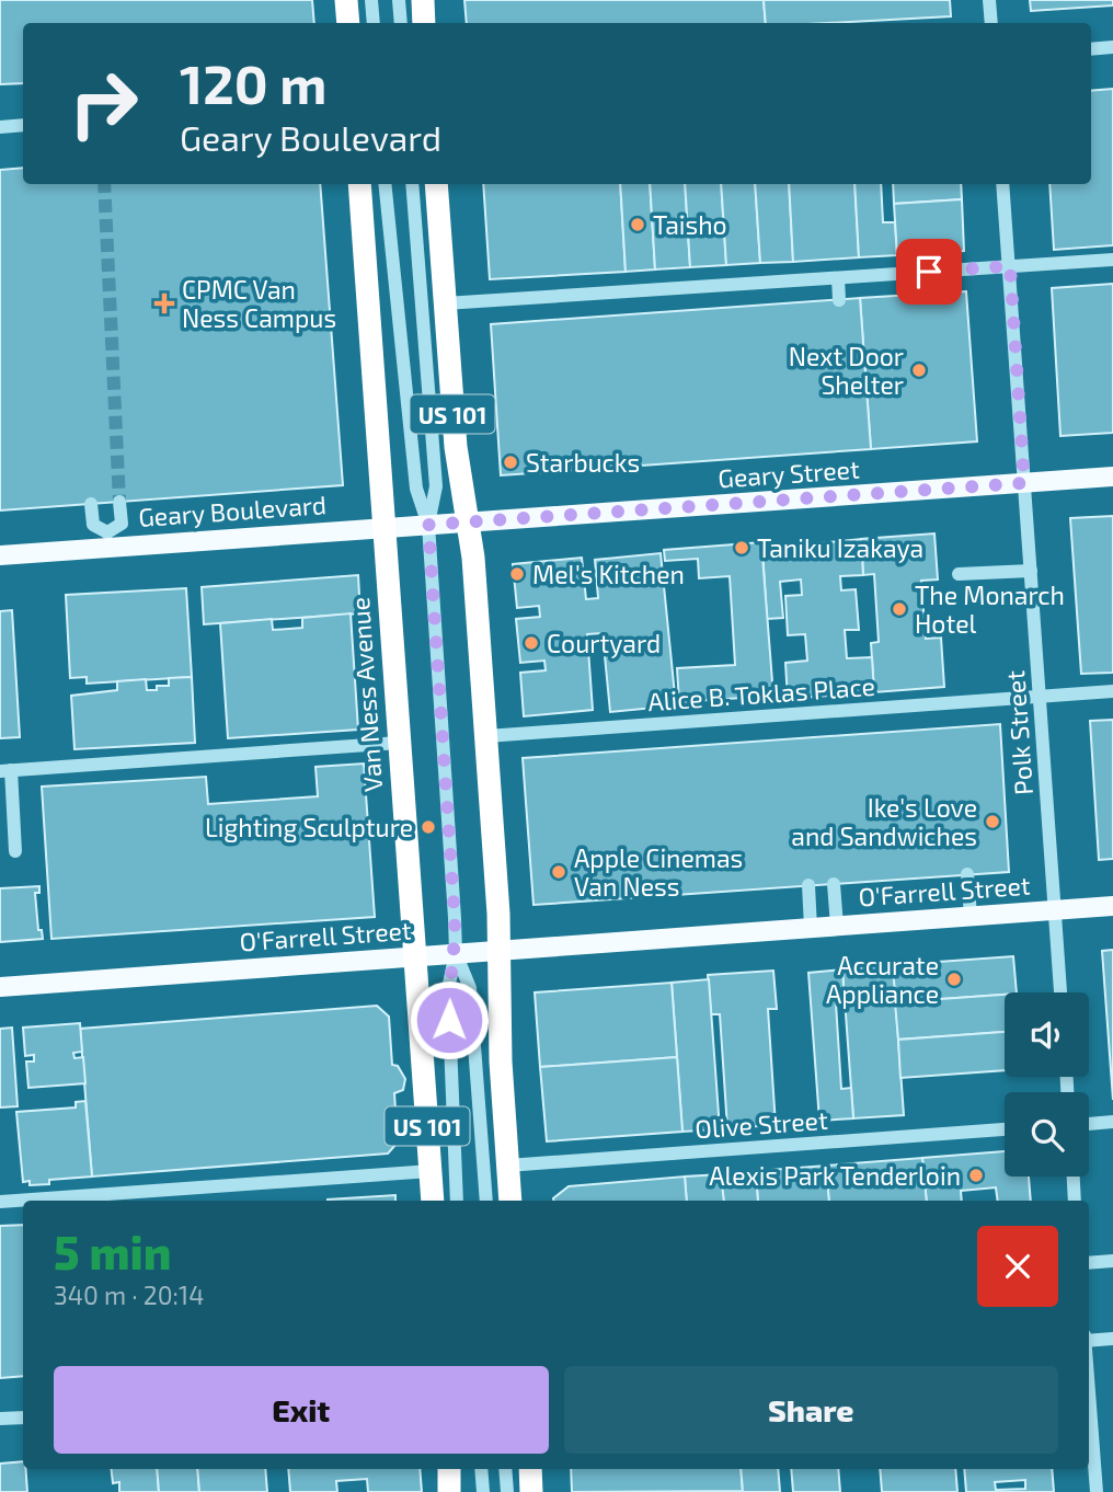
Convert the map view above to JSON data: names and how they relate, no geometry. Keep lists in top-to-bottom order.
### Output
{
  "streets": {
    "highway": ["US 101", "Van Ness Avenue"],
    "main road": ["Geary Street", "Geary Boulevard", "O'Farrell Street"],
    "street": ["Alice B. Toklas Place", "Polk Street", "Olive Street"]
  },
  "crossings": [
    ["US 101", "Geary Street"],
    ["US 101", "Geary Boulevard"],
    ["US 101", "Alice B. Toklas Place"],
    ["US 101", "O'Farrell Street"],
    ["US 101", "Olive Street"],
    ["Geary Street", "Geary Boulevard"],
    ["Geary Street", "Polk Street"],
    ["Geary Boulevard", "Van Ness Avenue"],
    ["Alice B. Toklas Place", "Polk Street"],
    ["Van Ness Avenue", "O'Farrell Street"],
    ["Polk Street", "O'Farrell Street"]
  ],
  "places": {
    "other": [
      "Taisho",
      "Next Door Shelter",
      "Starbucks",
      "Taniku Izakaya",
      "Mel's Kitchen",
      "The Monarch Hotel",
      "Courtyard",
      "Ike's Love and Sandwiches",
      "Lighting Sculpture",
      "Apple Cinemas Van Ness",
      "Accurate Appliance",
      "Alexis Park Tenderloin"
    ],
    "health": ["CPMC Van Ness Campus"]
  },
  "page": {
    "turn": ["120 m", "Geary Boulevard"],
    "heading": ["5 min", "340 m · 20:14"],
    "buttons": ["Exit", "Share"]
  }
}
